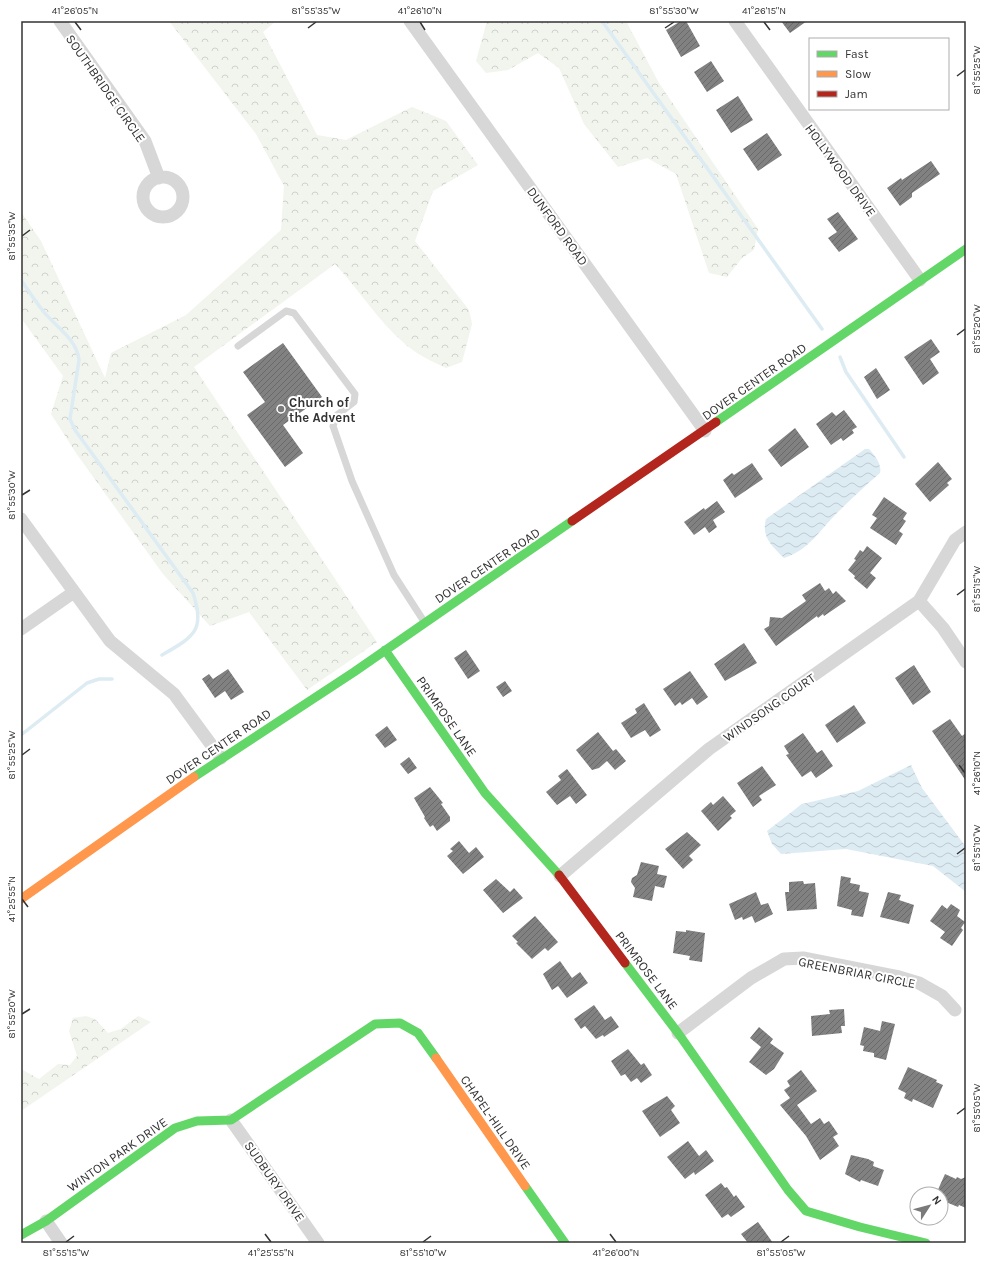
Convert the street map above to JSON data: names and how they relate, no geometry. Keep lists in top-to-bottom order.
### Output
{
  "streets": {
    "street": [
      "SOUTHBRIDGE CIRCLE",
      "HOLLYWOOD DRIVE",
      "DUNFORD ROAD",
      "DOVER CENTER ROAD",
      "WINDSONG COURT",
      "PRIMROSE LANE",
      "GREENBRIAR CIRCLE",
      "CHAPEL-HILL DRIVE",
      "WINTON PARK DRIVE",
      "SUDBURY DRIVE"
    ]
  },
  "crossings": [
    ["HOLLYWOOD DRIVE", "DOVER CENTER ROAD"],
    ["DUNFORD ROAD", "DOVER CENTER ROAD"],
    ["DOVER CENTER ROAD", "PRIMROSE LANE"],
    ["WINDSONG COURT", "PRIMROSE LANE"],
    ["PRIMROSE LANE", "GREENBRIAR CIRCLE"],
    ["CHAPEL-HILL DRIVE", "WINTON PARK DRIVE"],
    ["CHAPEL-HILL DRIVE", "SUDBURY DRIVE"],
    ["WINTON PARK DRIVE", "SUDBURY DRIVE"]
  ],
  "places": ["Church of the Advent"],
  "legend": ["Fast", "Slow", "Jam"],
  "north": "top right",
  "coordinates": [
    "41°26'05\"N",
    "81°55'35\"W",
    "41°26'10\"N",
    "81°55'30\"W",
    "41°26'15\"N",
    "81°55'25\"W",
    "81°55'20\"W",
    "81°55'15\"W",
    "81°55'10\"W",
    "41°25'55\"N",
    "81°55'05\"W",
    "41°26'00\"N"
  ]
}
